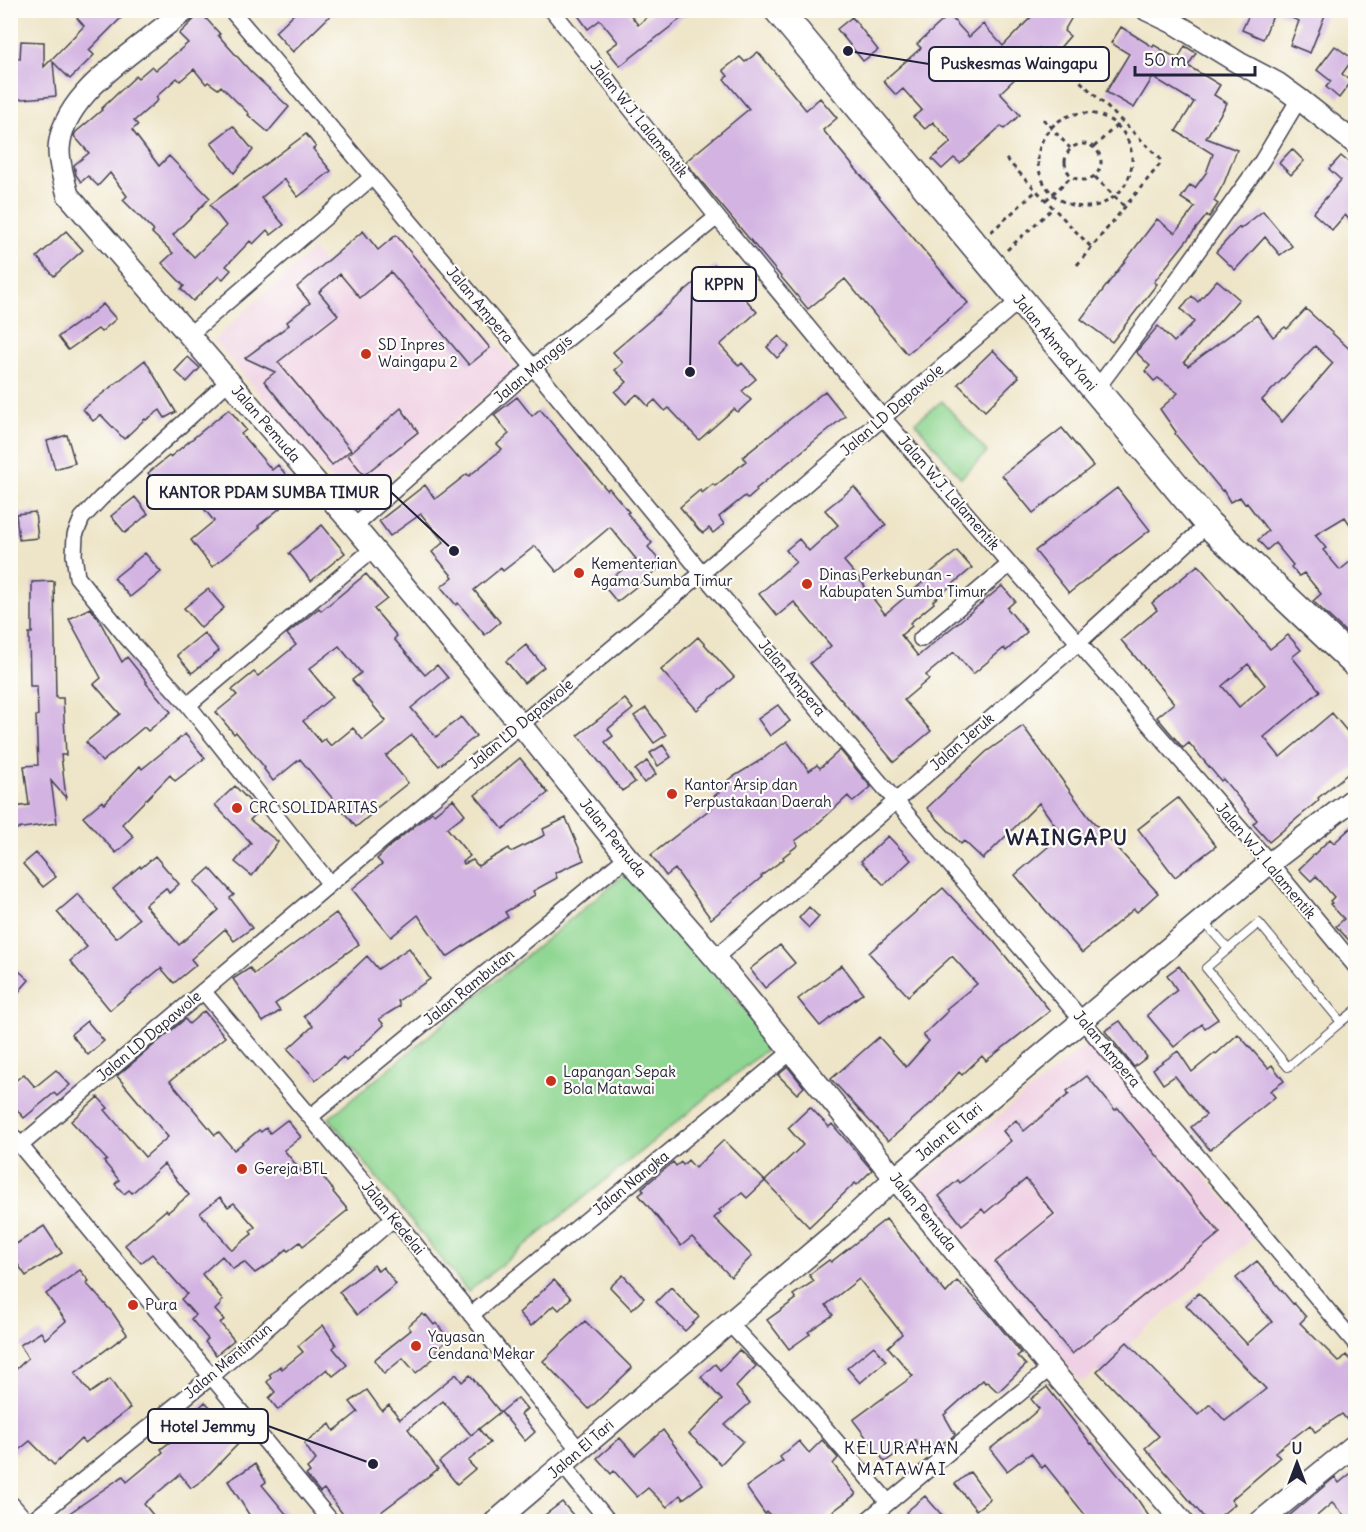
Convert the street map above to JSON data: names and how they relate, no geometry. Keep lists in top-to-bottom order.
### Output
{
  "streets": {
    "highway": ["Jalan Ahmad Yani"],
    "street": [
      "Jalan W.J. Lalamentik",
      "Jalan Ampera",
      "Jalan Manggis",
      "Jalan LD Dapawole",
      "Jalan Pemuda",
      "Jalan Jeruk",
      "Jalan Rambutan",
      "Jalan El Tari",
      "Jalan Nangka",
      "Jalan Kedelai",
      "Jalan Mentimun"
    ]
  },
  "crossings": [
    ["Jalan W.J. Lalamentik", "Jalan Manggis"],
    ["Jalan W.J. Lalamentik", "Jalan LD Dapawole"],
    ["Jalan W.J. Lalamentik", "Jalan Jeruk"],
    ["Jalan W.J. Lalamentik", "Jalan El Tari"],
    ["Jalan Ampera", "Jalan Manggis"],
    ["Jalan Ampera", "Jalan LD Dapawole"],
    ["Jalan Ampera", "Jalan Jeruk"],
    ["Jalan Ampera", "Jalan El Tari"],
    ["Jalan Ahmad Yani", "Jalan LD Dapawole"],
    ["Jalan Ahmad Yani", "Jalan Jeruk"],
    ["Jalan Manggis", "Jalan Pemuda"],
    ["Jalan LD Dapawole", "Jalan Pemuda"],
    ["Jalan LD Dapawole", "Jalan Kedelai"],
    ["Jalan Pemuda", "Jalan Jeruk"],
    ["Jalan Pemuda", "Jalan Rambutan"],
    ["Jalan Pemuda", "Jalan El Tari"],
    ["Jalan Pemuda", "Jalan Nangka"],
    ["Jalan Rambutan", "Jalan Kedelai"],
    ["Jalan El Tari", "Jalan Kedelai"],
    ["Jalan Nangka", "Jalan Kedelai"],
    ["Jalan Kedelai", "Jalan Mentimun"]
  ],
  "districts": ["WAINGAPU", "KELURAHAN MATAWAI"],
  "places": [
    "Puskesmas Waingapu",
    "SD Inpres Waingapu 2",
    "KPPN",
    "KANTOR PDAM SUMBA TIMUR",
    "Kementerian Agama Sumba Timur",
    "Dinas Perkebunan - Kabupaten Sumba Timur",
    "Kantor Arsip dan Perpustakaan Daerah",
    "CRC SOLIDARITAS",
    "Lapangan Sepak Bola Matawai",
    "Gereja BTL",
    "Pura",
    "Yayasan Cendana Mekar",
    "Hotel Jemmy"
  ],
  "scale_bar": "50 m",
  "north": "top"
}
